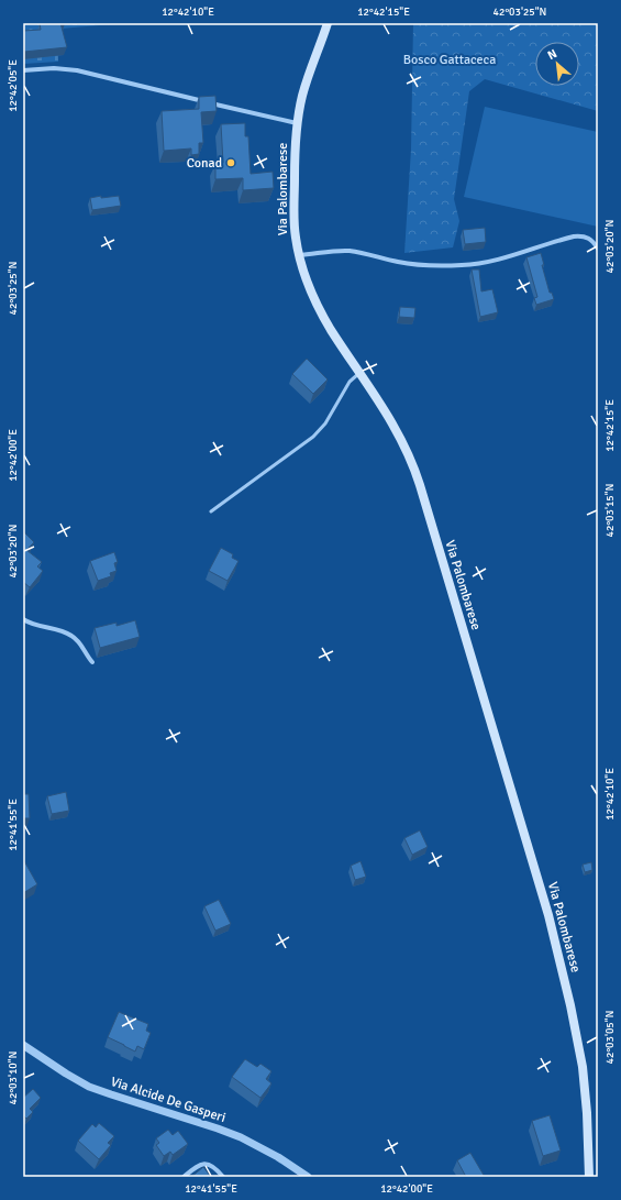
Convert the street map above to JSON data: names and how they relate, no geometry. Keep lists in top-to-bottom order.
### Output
{
  "streets": {
    "main road": ["Via Palombarese"],
    "street": ["Via Alcide De Gasperi"]
  },
  "parks": ["Bosco Gattaceca"],
  "places": ["Conad"],
  "north": "top left",
  "coordinates": [
    "12°42'10\"E",
    "12°42'15\"E",
    "42°03'25\"N",
    "12°42'05\"E",
    "42°03'20\"N",
    "12°42'00\"E",
    "42°03'15\"N",
    "12°41'55\"E",
    "42°03'05\"N",
    "42°03'10\"N"
  ]
}
